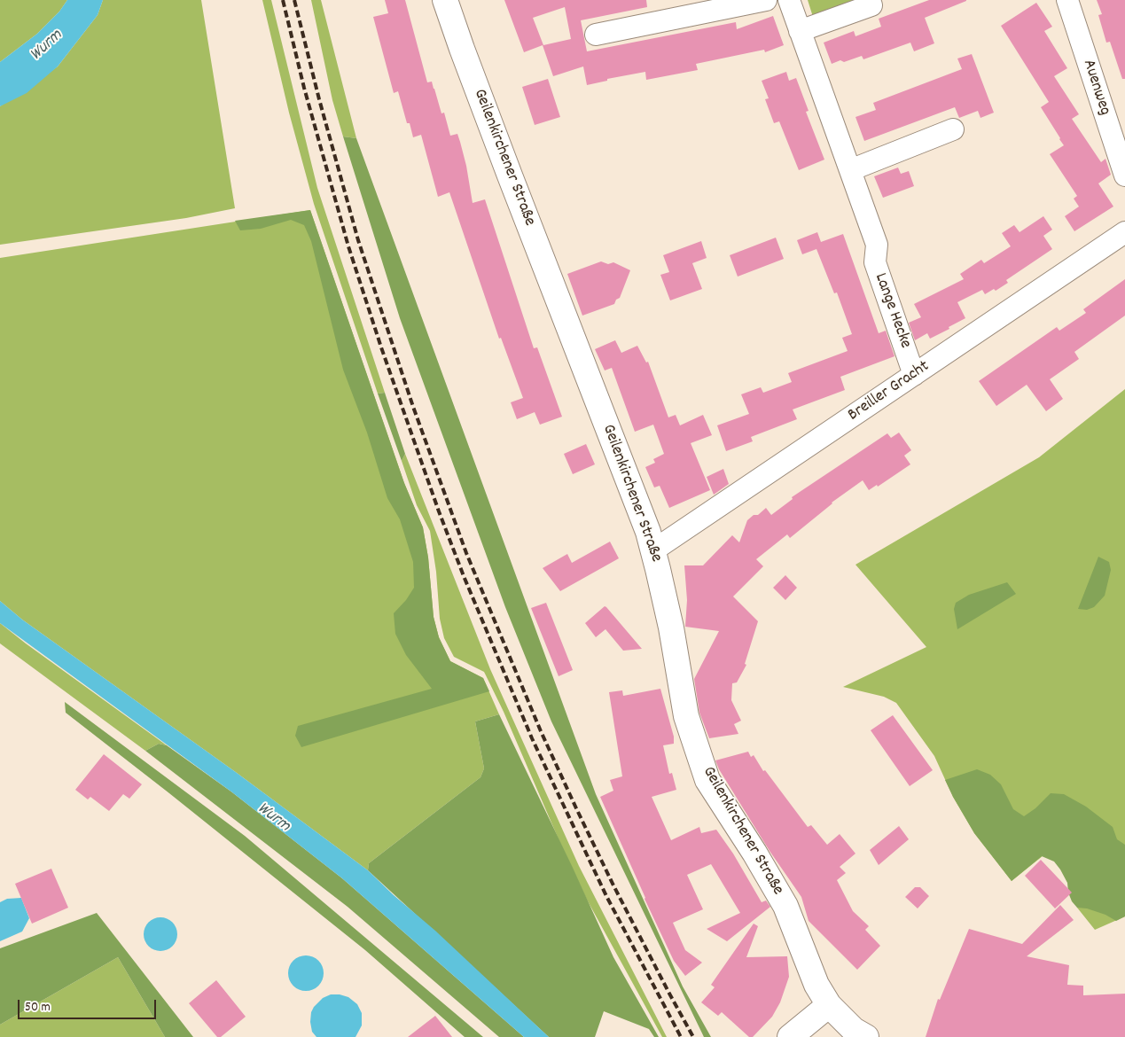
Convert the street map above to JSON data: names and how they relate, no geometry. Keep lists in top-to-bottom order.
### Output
{
  "streets": {
    "main road": ["Geilenkirchener Straße"],
    "street": ["Auenweg", "Lange Hecke", "Breiller Gracht"]
  },
  "crossings": [
    ["Geilenkirchener Straße", "Breiller Gracht"],
    ["Lange Hecke", "Breiller Gracht"]
  ],
  "water": ["Wurm"],
  "scale_bar": "50 m"
}
